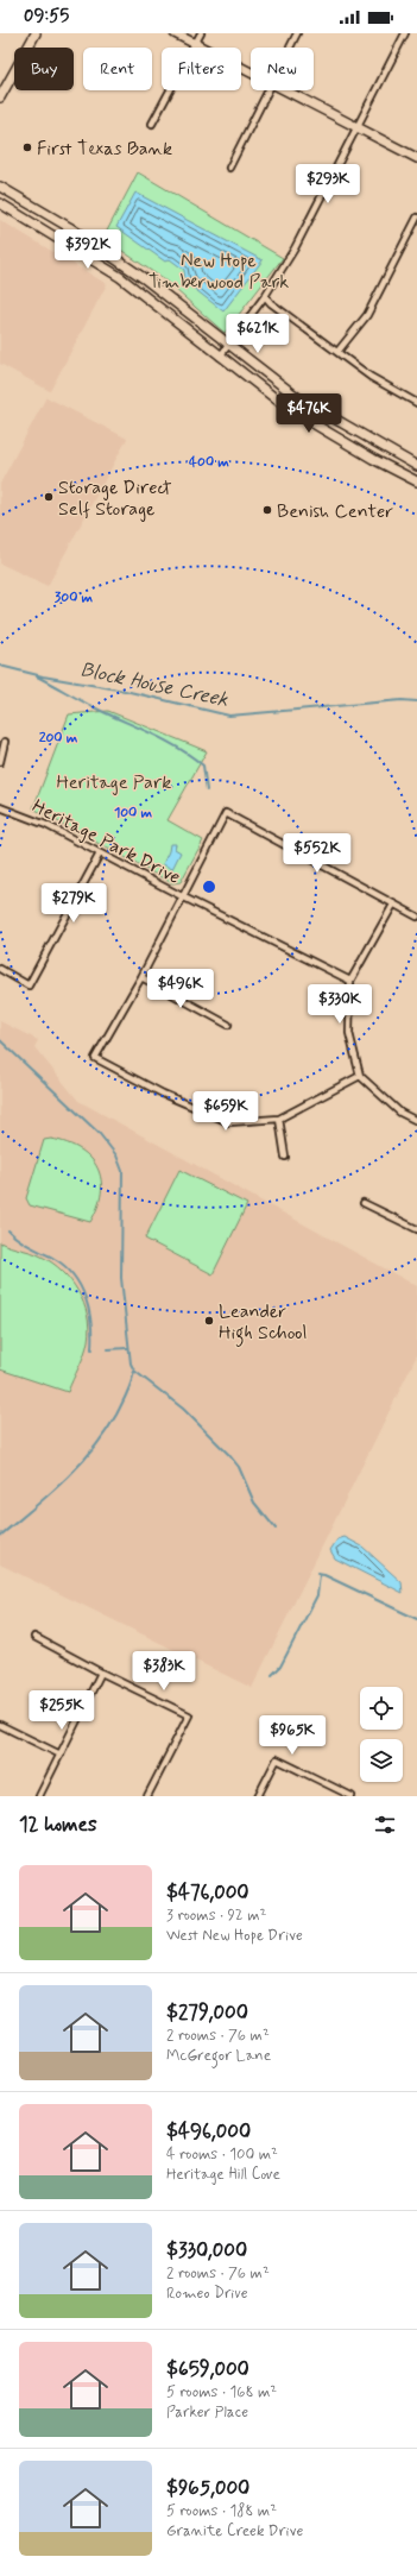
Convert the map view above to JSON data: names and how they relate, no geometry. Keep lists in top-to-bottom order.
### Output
{
  "streets": {
    "street": ["Heritage Park Drive"]
  },
  "water": ["Block House Creek"],
  "parks": ["New Hope Timberwood Park", "Heritage Park"],
  "places": [
    "First Texas Bank",
    "Storage Direct Self Storage",
    "Benish Center",
    "Leander High School"
  ],
  "page": {
    "status": "09:55",
    "chip": [
      "Buy",
      "Rent",
      "Filters",
      "New"
    ],
    "price": [
      "$293K",
      "$392K",
      "$621K",
      "$476K",
      "$552K",
      "$279K",
      "$496K",
      "$330K",
      "$659K",
      "$383K",
      "$255K",
      "$965K"
    ],
    "heading": "12 homes",
    "list": [
      {
        "name": "$476,000",
        "note": "3 rooms · 92 m² · West New Hope Drive"
      },
      {
        "name": "$279,000",
        "note": "2 rooms · 76 m² · McGregor Lane"
      },
      {
        "name": "$496,000",
        "note": "4 rooms · 100 m² · Heritage Hill Cove"
      },
      {
        "name": "$330,000",
        "note": "2 rooms · 76 m² · Romeo Drive"
      },
      {
        "name": "$659,000",
        "note": "5 rooms · 168 m² · Parker Place"
      },
      {
        "name": "$965,000",
        "note": "5 rooms · 188 m² · Granite Creek Drive"
      }
    ]
  },
  "rings": [
    "400 m",
    "300 m",
    "200 m",
    "100 m"
  ]
}
